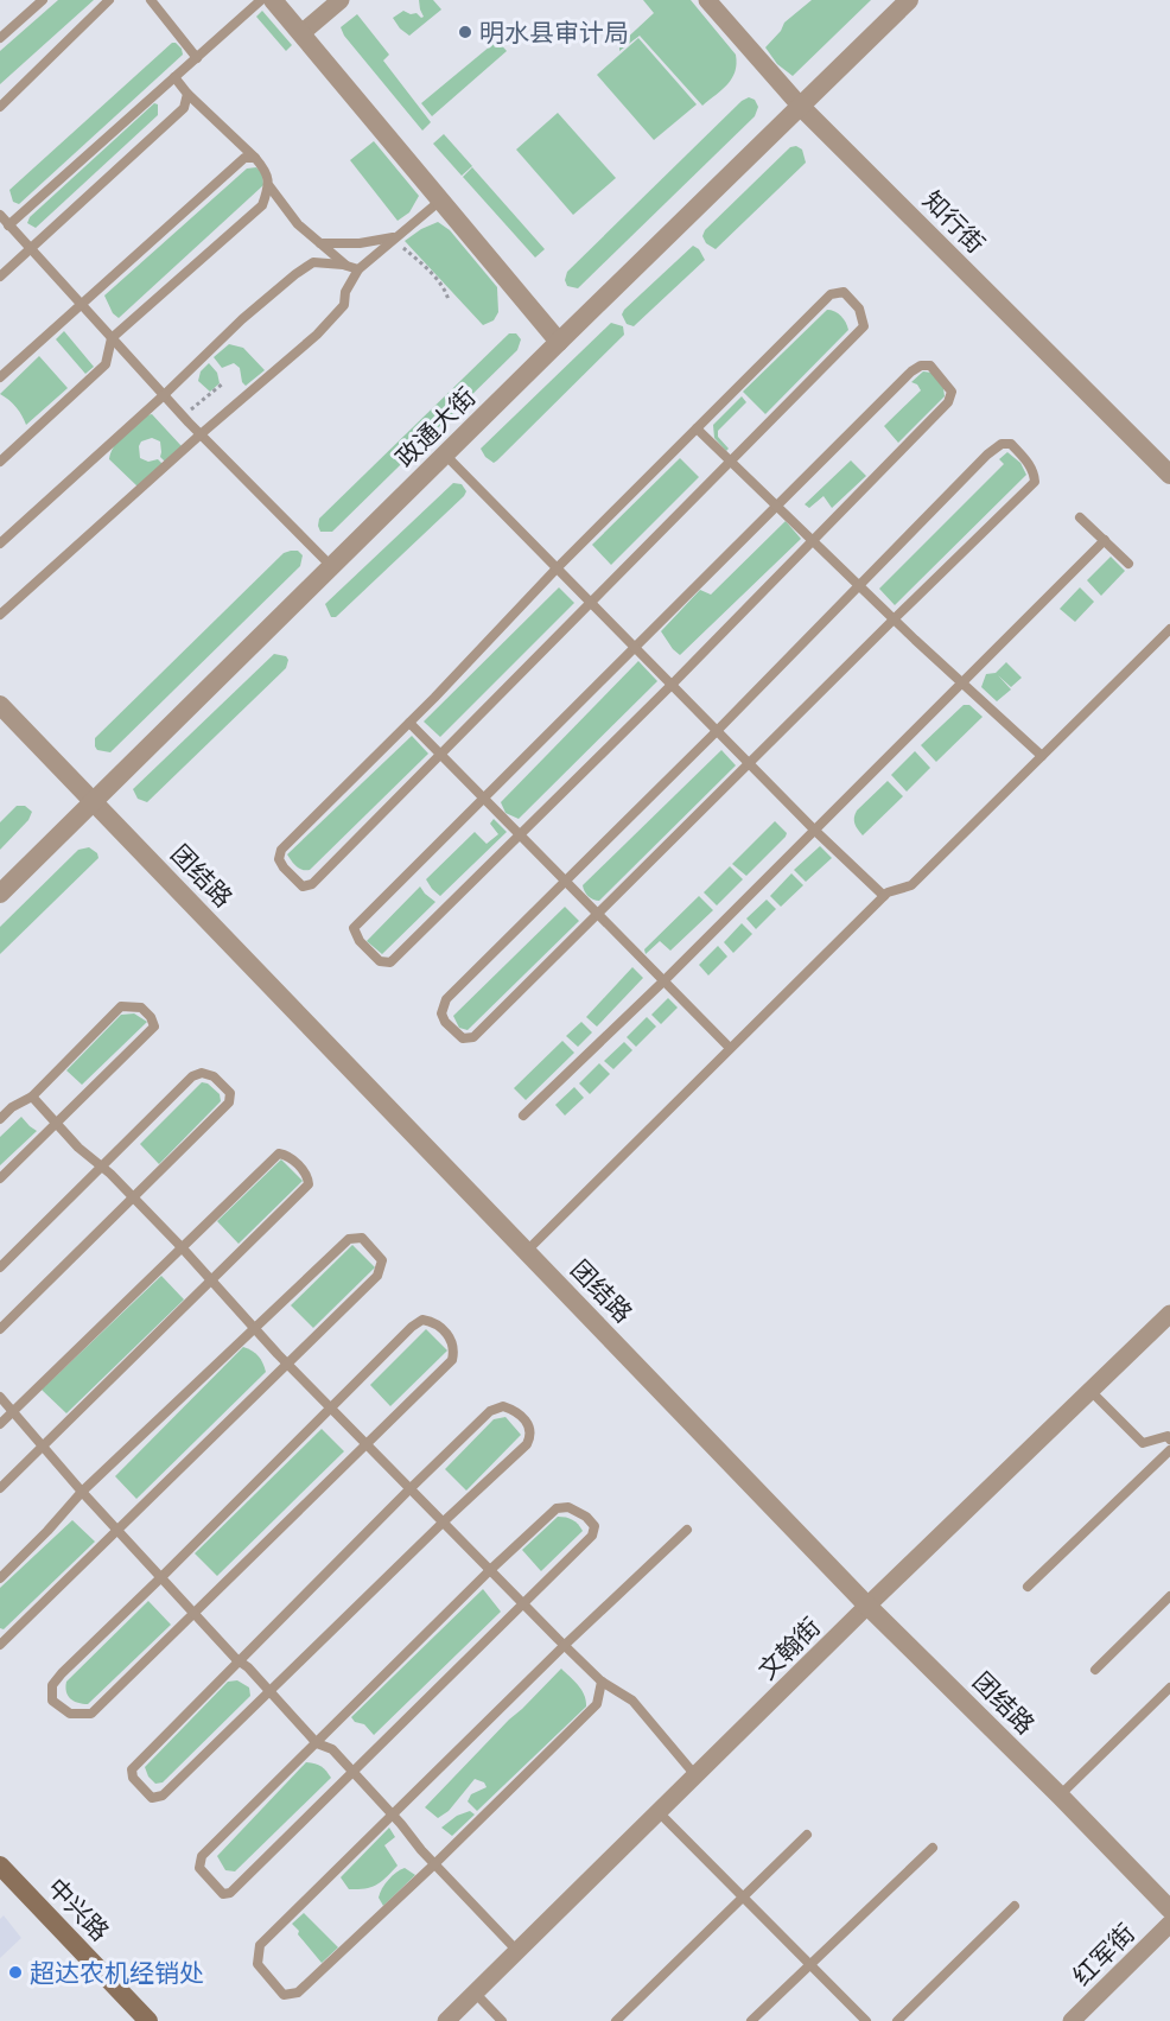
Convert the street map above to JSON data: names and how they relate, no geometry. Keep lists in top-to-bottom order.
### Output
{
  "streets": {
    "main road": ["中兴路"],
    "street": [
      "知行街",
      "政通大街",
      "团结路",
      "文翰街",
      "红军街"
    ]
  },
  "crossings": [
    ["知行街", "政通大街"],
    ["政通大街", "团结路"],
    ["团结路", "文翰街"]
  ],
  "places": ["明水县审计局", "超达农机经销处"]
}
